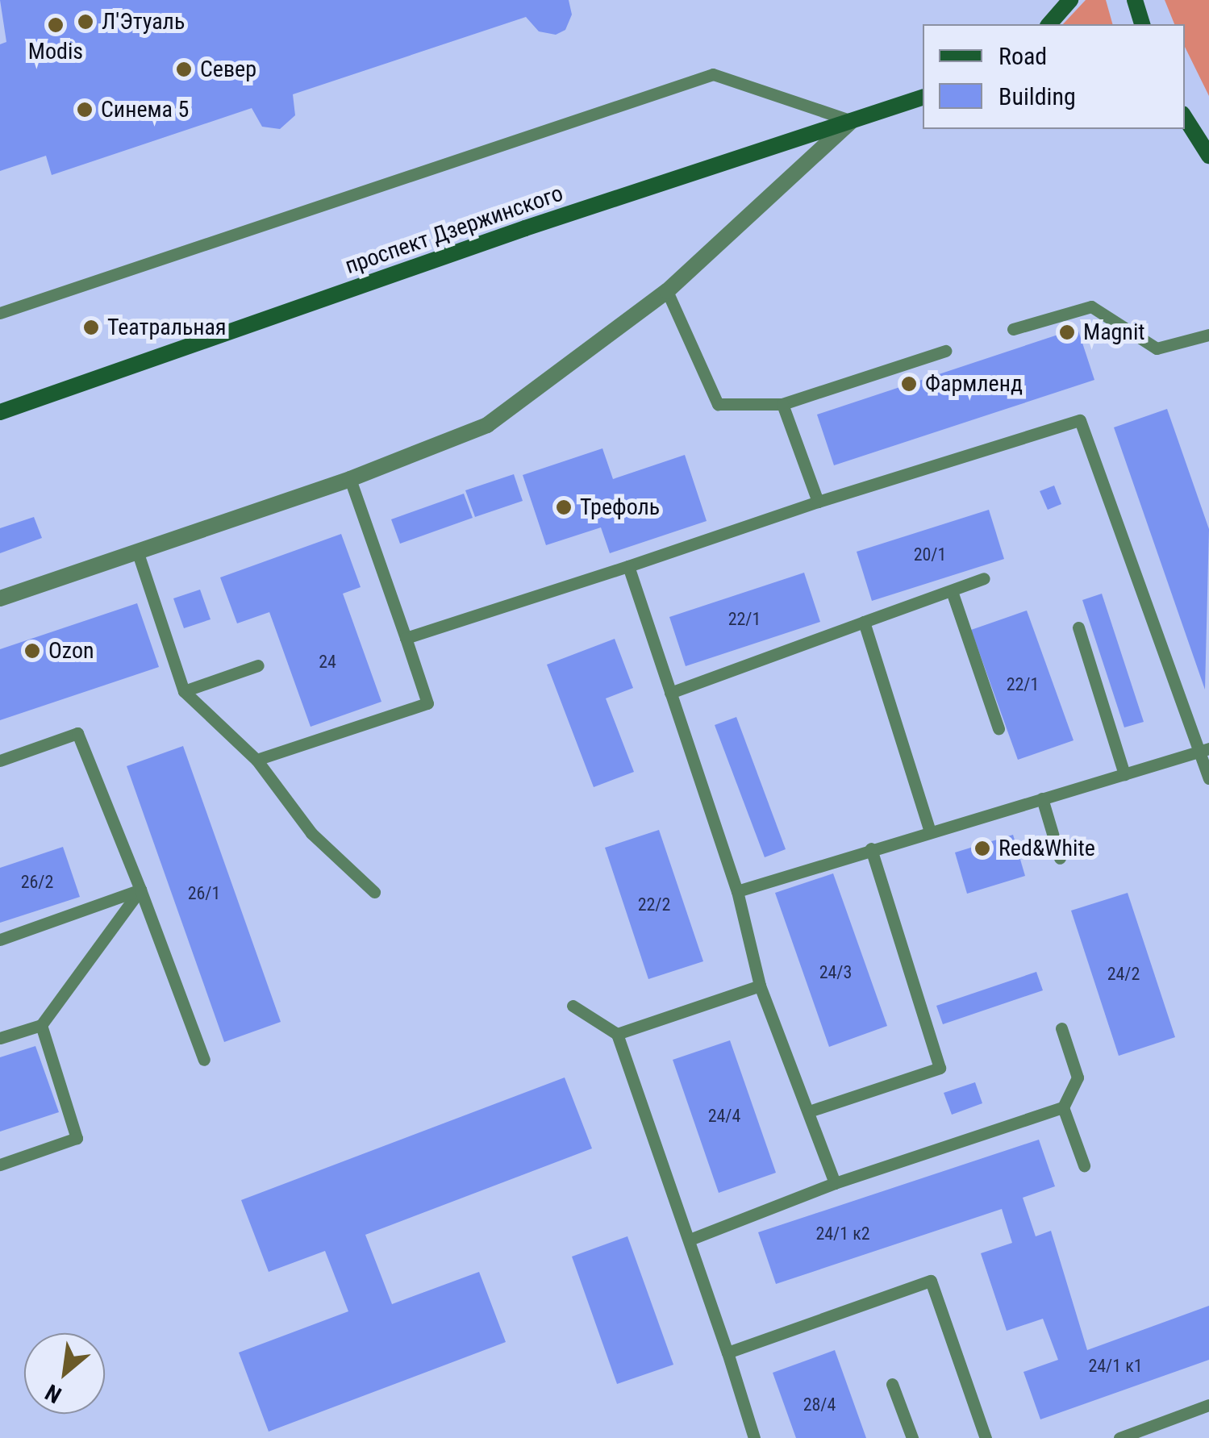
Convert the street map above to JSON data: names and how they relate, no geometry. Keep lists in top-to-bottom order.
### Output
{
  "streets": {
    "main road": ["проспект Дзержинского"]
  },
  "places": [
    "Л'Этуаль",
    "Modis",
    "Север",
    "Синема 5",
    "Театральная",
    "Magnit",
    "Фармленд",
    "Трефоль",
    "Ozon",
    "Red&White"
  ],
  "house_numbers": [
    "20/1",
    "22/1",
    "24",
    "22/1",
    "26/2",
    "26/1",
    "22/2",
    "24/3",
    "24/2",
    "24/4",
    "24/1 к2",
    "24/1 к1",
    "28/4"
  ],
  "legend": ["Road", "Building"],
  "north": "bottom left"
}
